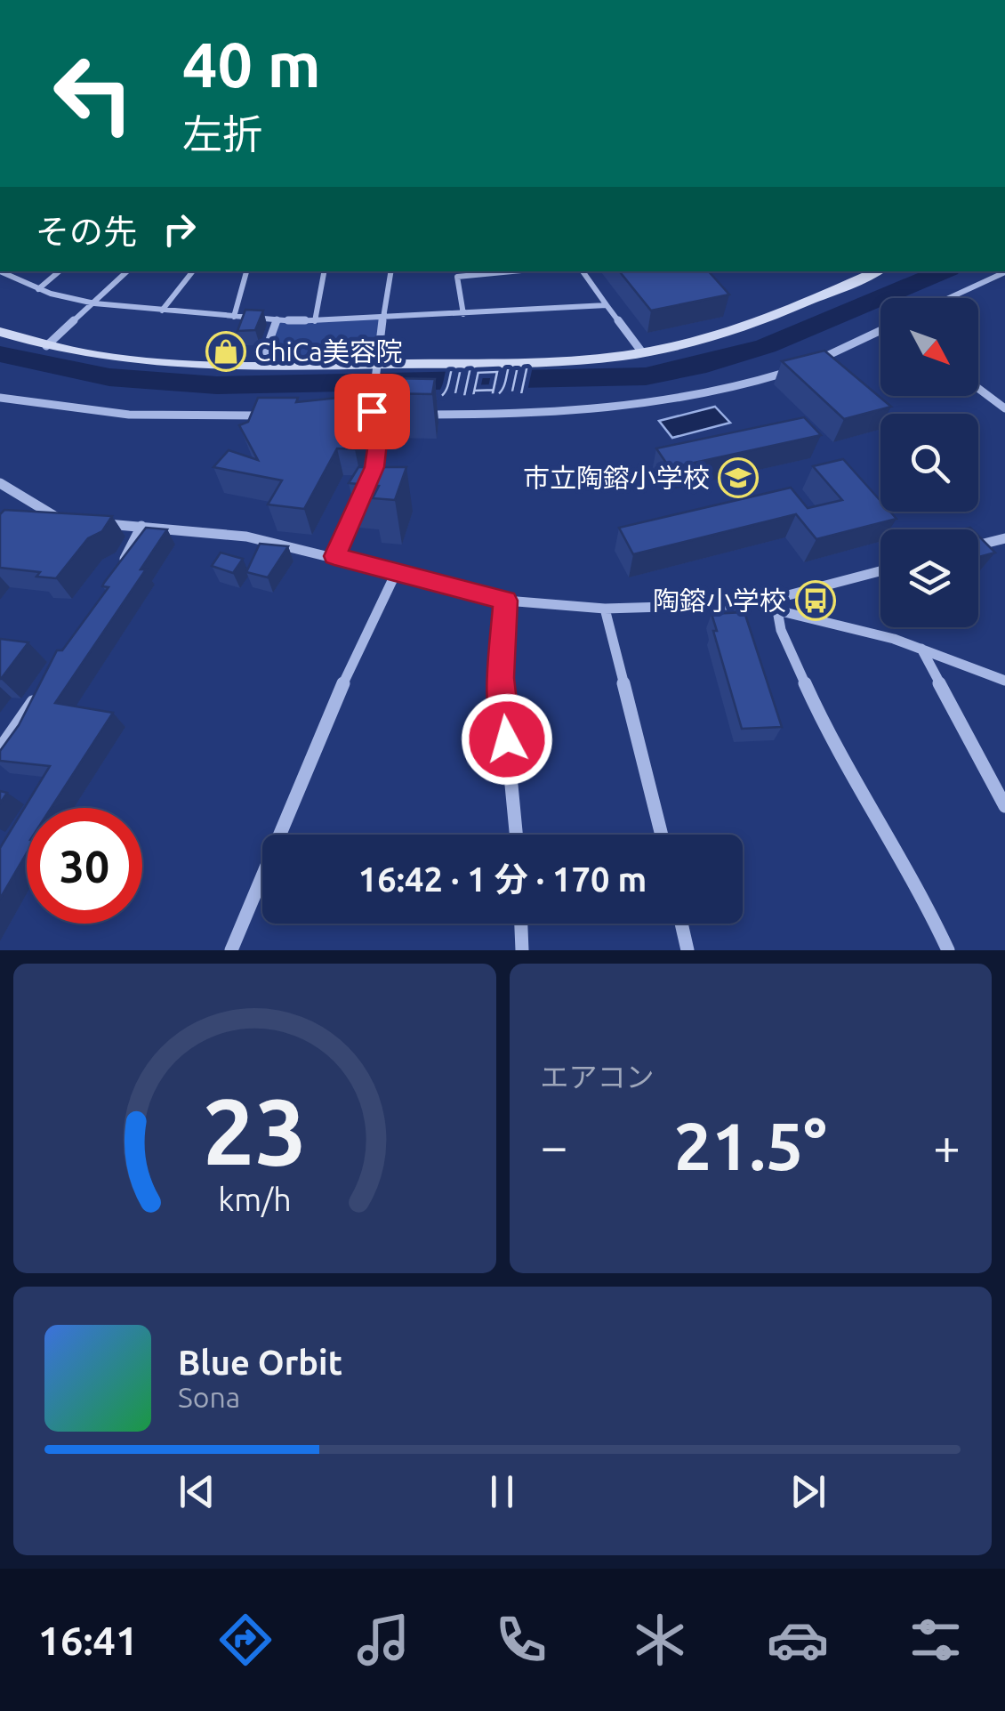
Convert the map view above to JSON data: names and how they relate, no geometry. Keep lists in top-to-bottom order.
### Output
{
  "water": ["川口川"],
  "places": {
    "shop": ["ChiCa美容院"],
    "school or university": ["市立陶鎔小学校"],
    "bus stop": ["陶鎔小学校"]
  },
  "north": "bottom right",
  "page": {
    "turn": ["40 m", "左折"],
    "then": "その先",
    "limit": "30",
    "trip": "16:42 · 1 分 · 170 m",
    "tile": "エアコン",
    "heat": ["−", "21.5°", "+"],
    "song": ["Blue Orbit", "Sona"],
    "tabs": "16:41",
    "gauge": ["23", "km/h"]
  }
}
